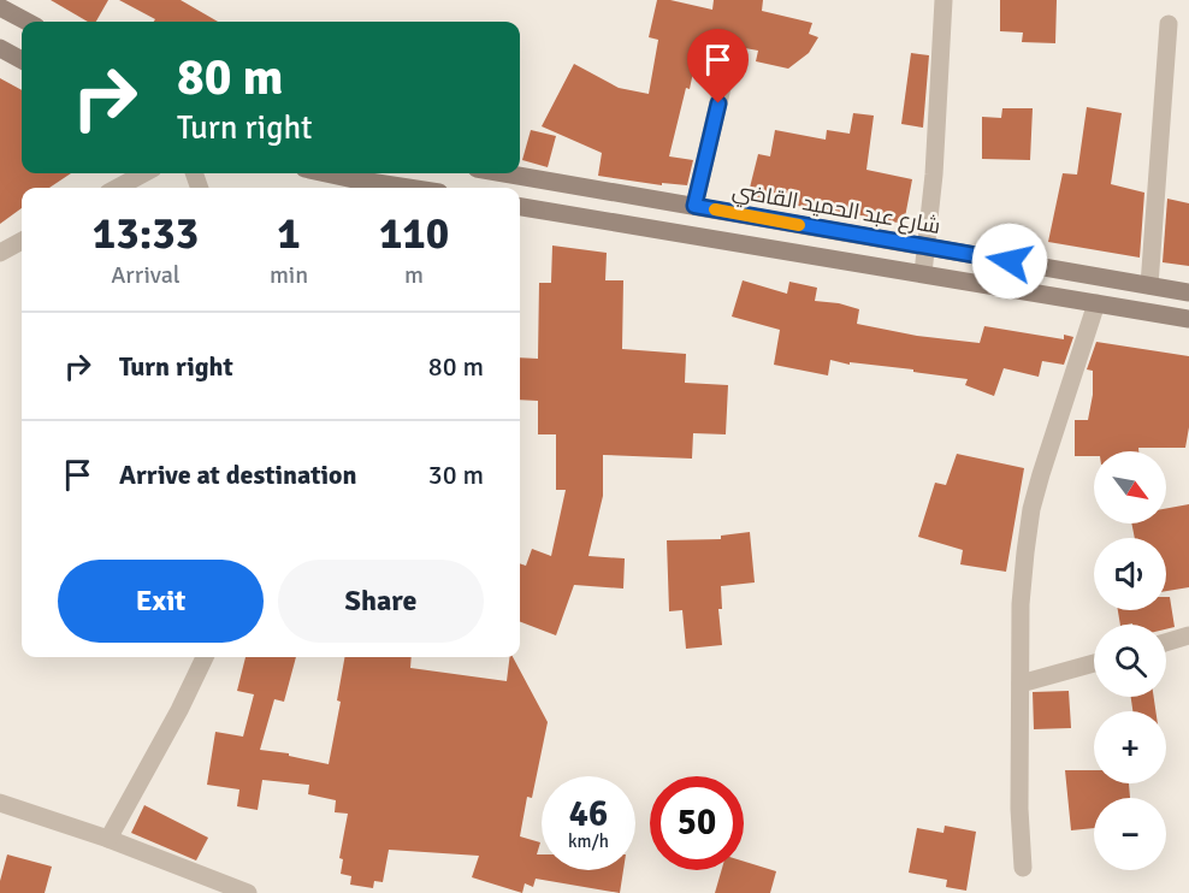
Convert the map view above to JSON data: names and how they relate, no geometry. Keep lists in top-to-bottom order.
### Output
{
  "streets": {
    "main road": ["شارع عبد الحميد القاضي"]
  },
  "north": "bottom right",
  "page": {
    "turn": ["80 m", "Turn right"],
    "eta": [
      "13:33",
      "Arrival",
      "1",
      "min",
      "110",
      "m"
    ],
    "list": [
      {
        "name": "Turn right",
        "value": "80 m"
      },
      {
        "name": "Arrive at destination",
        "value": "30 m"
      }
    ],
    "map_buttons": ["+", "−"],
    "buttons": ["Exit", "Share"],
    "speed": "46 km/h",
    "limit": "50"
  }
}
